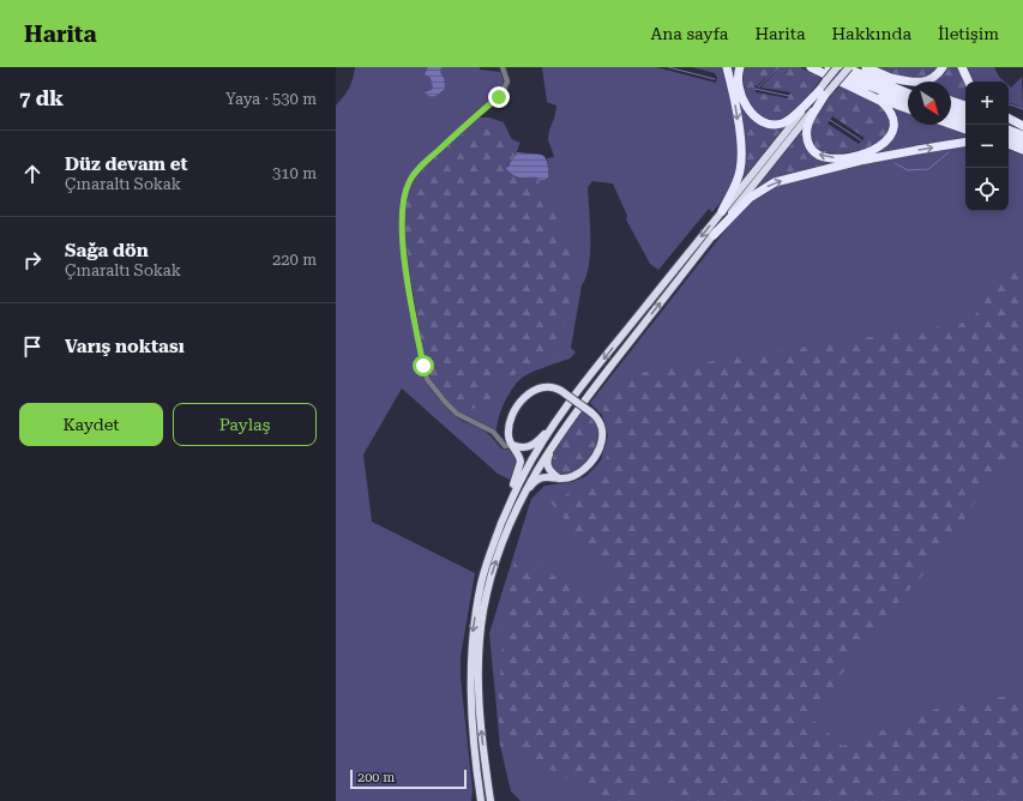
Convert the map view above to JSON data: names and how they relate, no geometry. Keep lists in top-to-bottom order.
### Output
{
  "scale_bar": "200 m",
  "north": "bottom right",
  "page": {
    "header": "Harita",
    "nav": [
      "Ana sayfa",
      "Harita",
      "Hakkında",
      "İletişim"
    ],
    "heading": ["7 dk", "Yaya · 530 m"],
    "map_buttons": ["+", "−"],
    "list": [
      ["Düz devam et", "Çınaraltı Sokak", "310 m"],
      ["Sağa dön", "Çınaraltı Sokak", "220 m"],
      "Varış noktası"
    ],
    "buttons": ["Kaydet", "Paylaş"],
    "scale": "200 m"
  }
}
